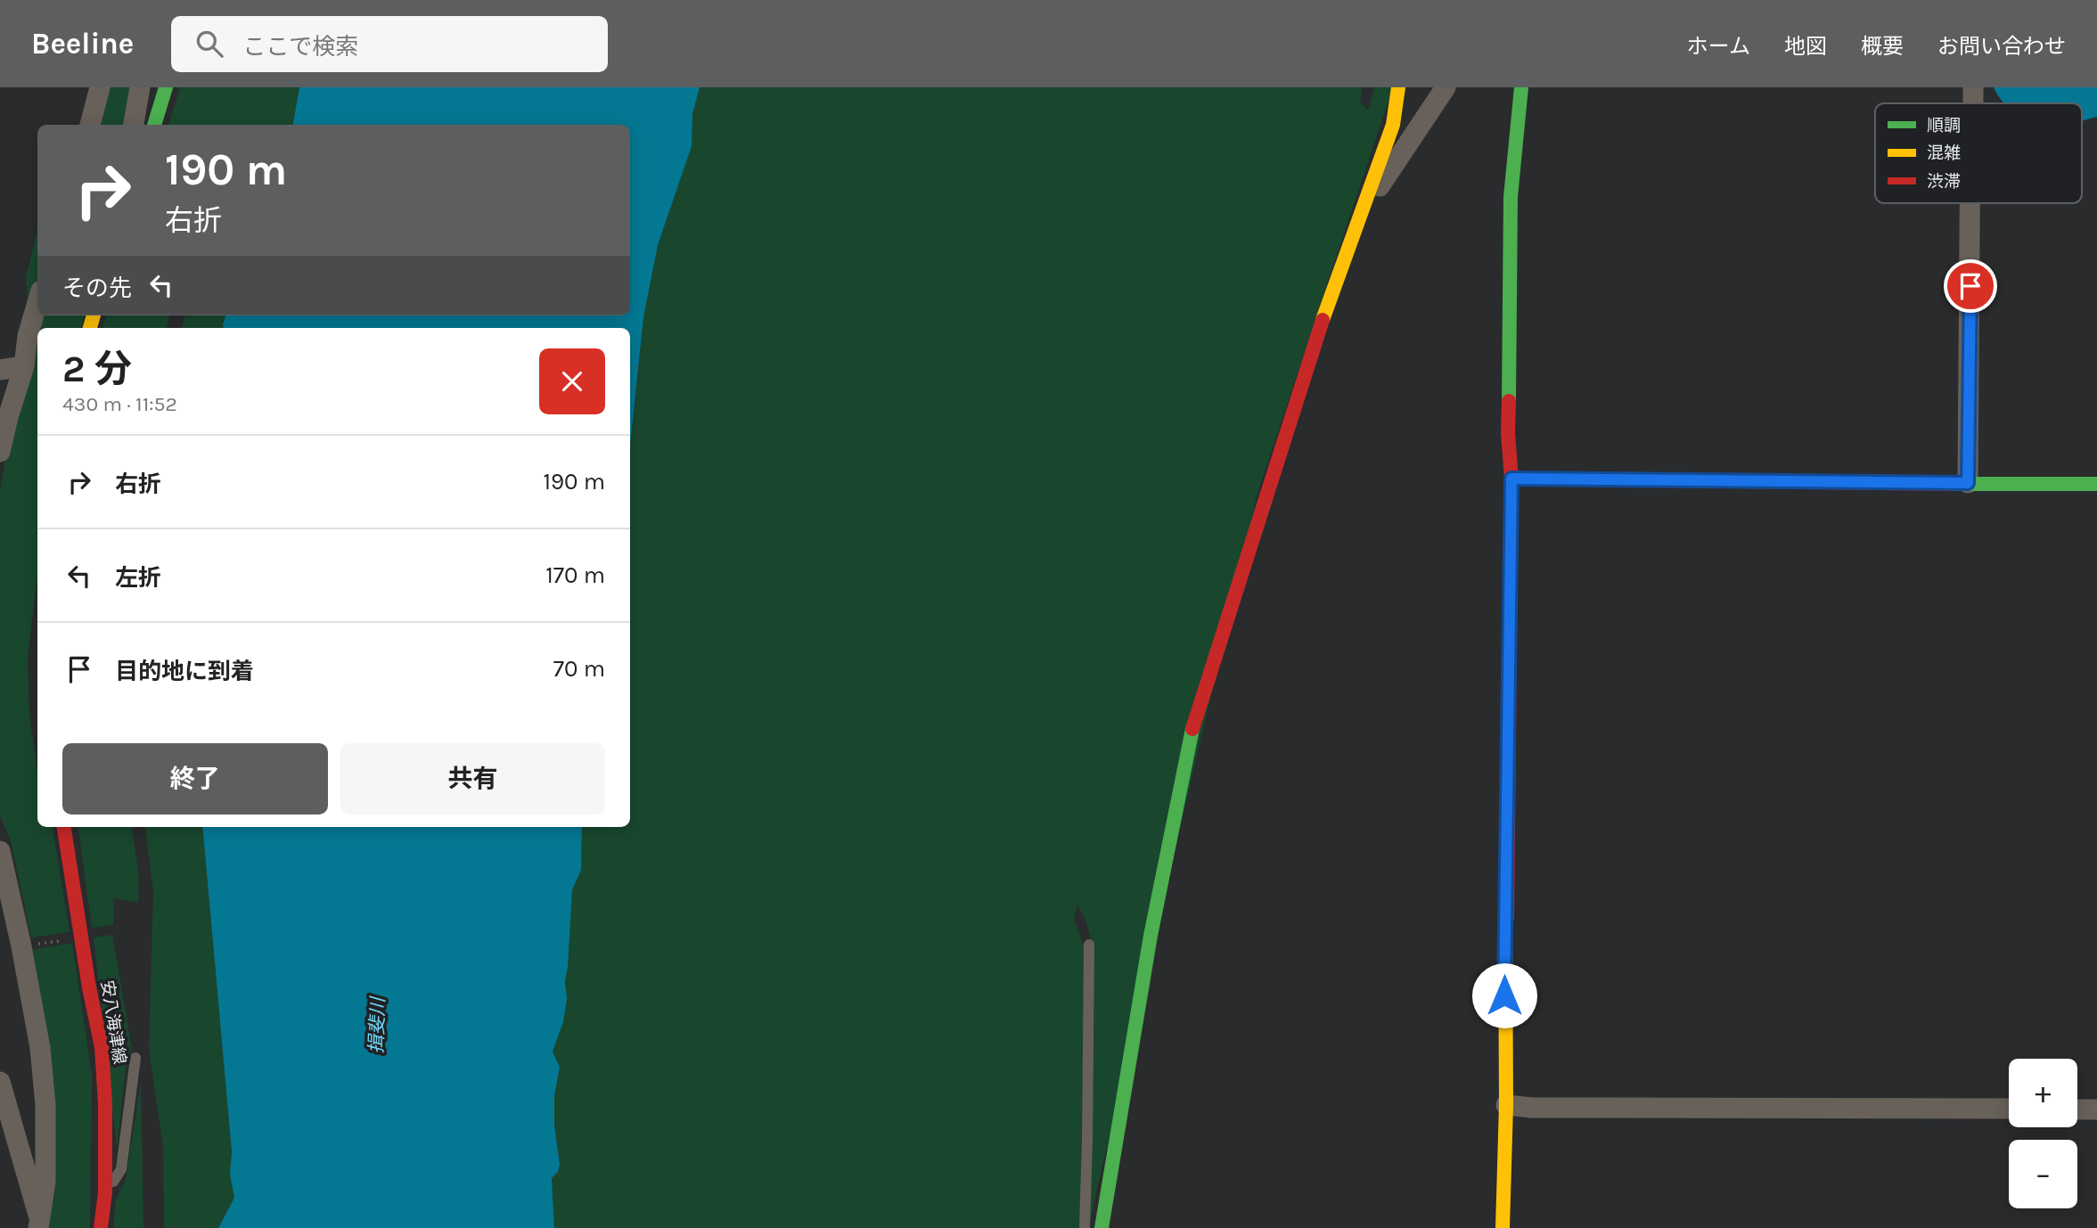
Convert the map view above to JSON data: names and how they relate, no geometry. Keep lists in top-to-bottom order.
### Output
{
  "streets": {
    "street": ["安八海津線"]
  },
  "water": ["揖斐川"],
  "legend": ["順調", "混雑", "渋滞"],
  "page": {
    "header": "Beeline",
    "search": "ここで検索",
    "nav": [
      "ホーム",
      "地図",
      "概要",
      "お問い合わせ"
    ],
    "turn": ["190 m", "右折"],
    "then": "その先",
    "heading": ["2 分", "430 m · 11:52"],
    "list": [
      {
        "name": "右折",
        "value": "190 m"
      },
      {
        "name": "左折",
        "value": "170 m"
      },
      {
        "name": "目的地に到着",
        "value": "70 m"
      }
    ],
    "buttons": ["終了", "共有"],
    "map_buttons": ["+", "−"]
  }
}
